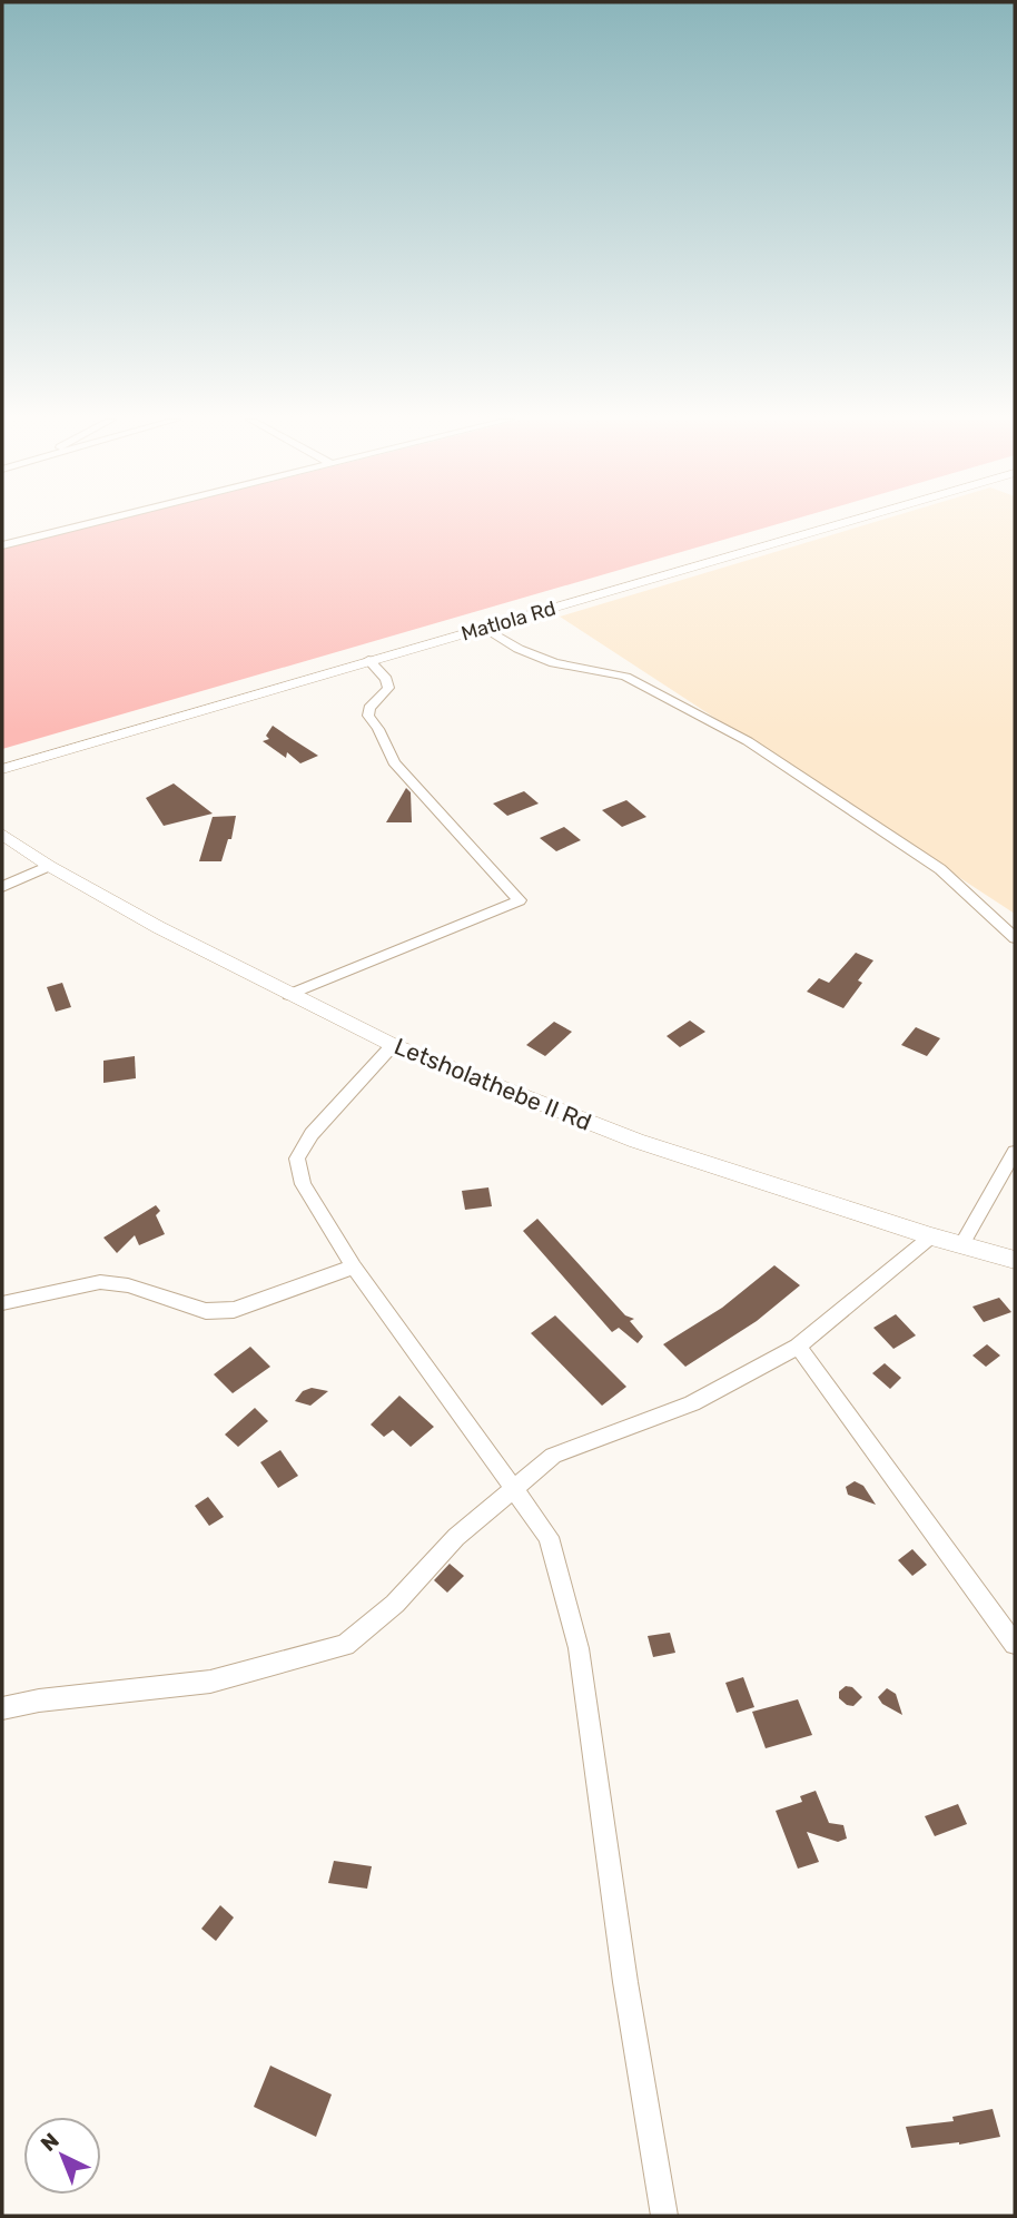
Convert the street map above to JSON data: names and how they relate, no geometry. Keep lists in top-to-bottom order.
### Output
{
  "streets": {
    "street": ["Matlola Rd", "Letsholathebe II Rd"]
  },
  "north": "top left"
}
